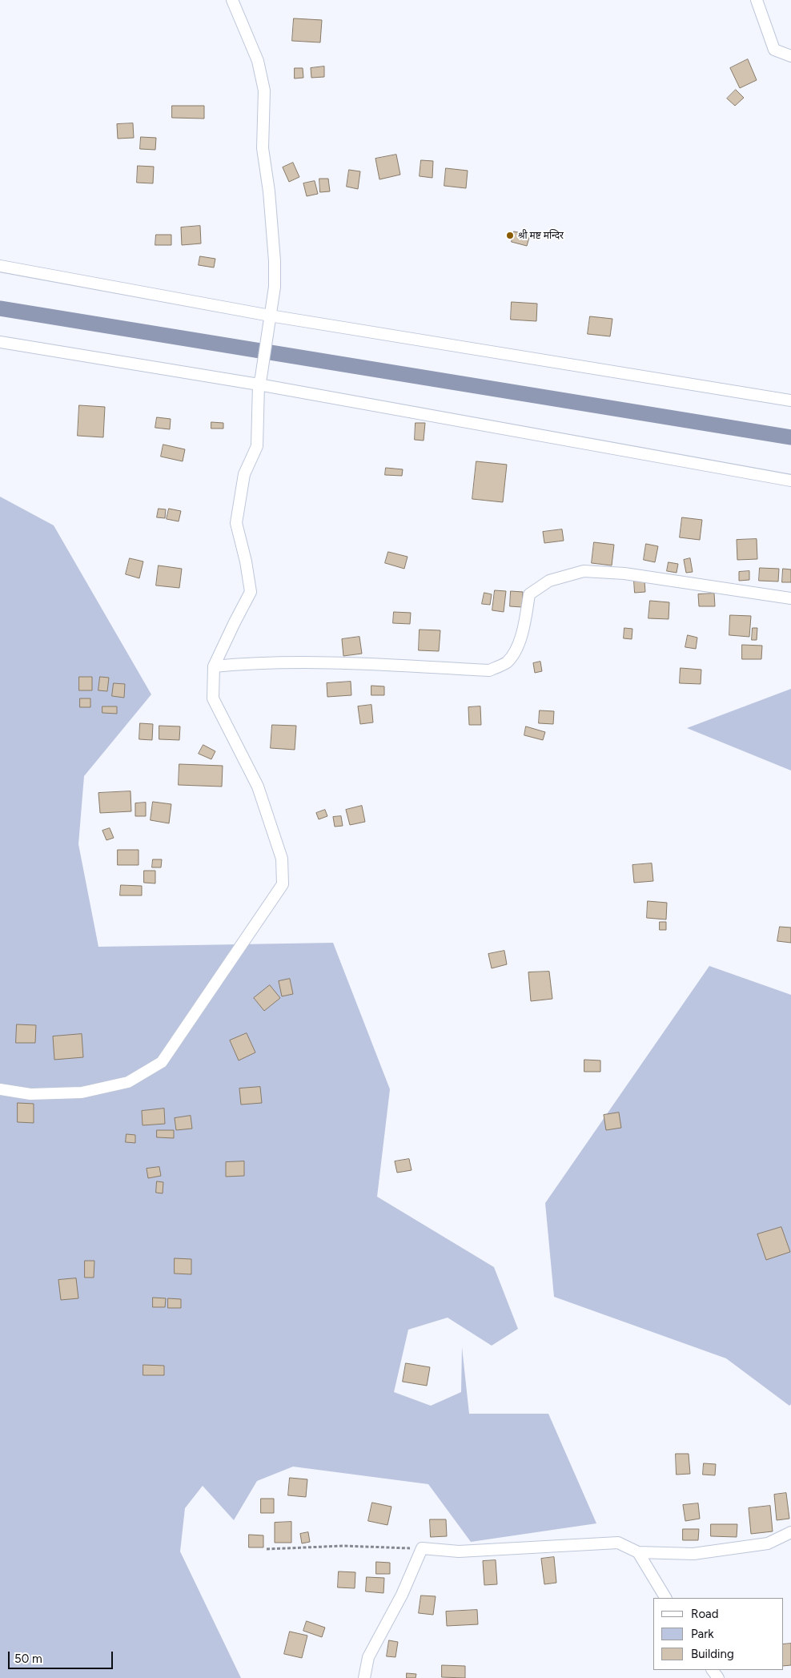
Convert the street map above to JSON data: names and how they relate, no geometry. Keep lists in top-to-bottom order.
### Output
{
  "places": ["श्री मष्ट मन्दिर"],
  "legend": ["Road", "Park", "Building"],
  "scale_bar": "50 m"
}
